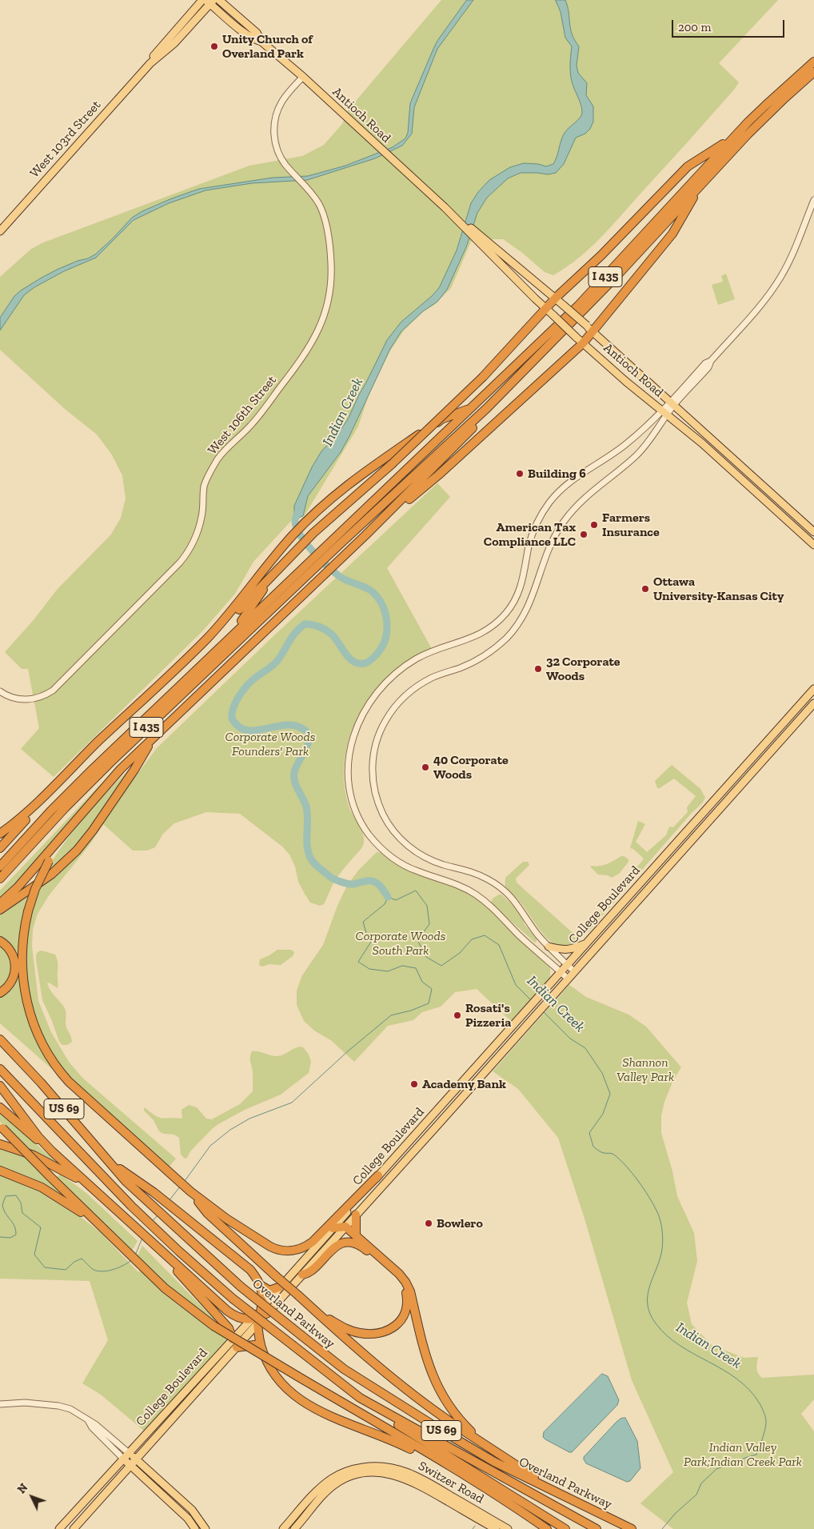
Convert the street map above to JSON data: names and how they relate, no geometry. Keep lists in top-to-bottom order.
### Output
{
  "streets": {
    "highway": ["I 435", "US 69", "Overland Parkway"],
    "main road": [
      "Antioch Road",
      "West 103rd Street",
      "College Boulevard",
      "Switzer Road"
    ],
    "street": ["West 106th Street"]
  },
  "crossings": [
    ["Antioch Road", "West 103rd Street"],
    ["Antioch Road", "West 106th Street"]
  ],
  "water": ["Indian Creek"],
  "parks": [
    "Corporate Woods Founders' Park",
    "Corporate Woods South Park",
    "Shannon Valley Park",
    "Indian Valley Park;Indian Creek Park"
  ],
  "places": [
    "Unity Church of Overland Park",
    "Building 6",
    "Farmers Insurance",
    "American Tax Compliance LLC",
    "Ottawa University-Kansas City",
    "32 Corporate Woods",
    "40 Corporate Woods",
    "Rosati's Pizzeria",
    "Academy Bank",
    "Bowlero"
  ],
  "scale_bar": "200 m",
  "north": "top left"
}
